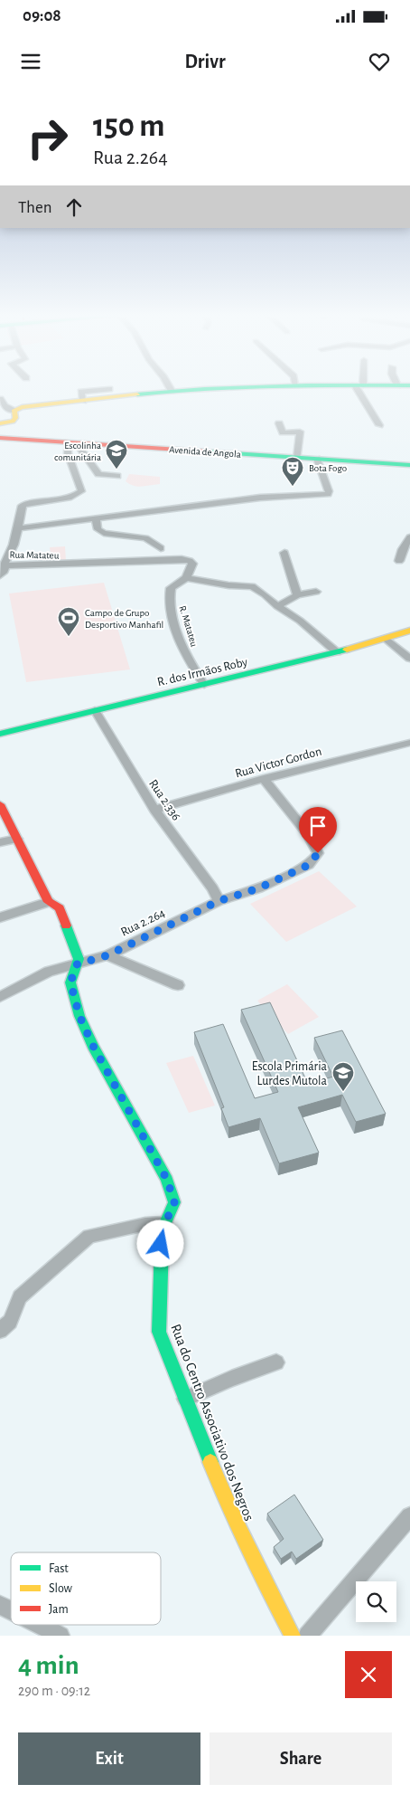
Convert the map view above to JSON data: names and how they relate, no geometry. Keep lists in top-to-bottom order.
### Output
{
  "streets": {
    "street": [
      "Avenida de Angola",
      "Rua Matateu",
      "R. Matateu",
      "R. dos Irmãos Roby",
      "Rua Victor Gordon",
      "Rua 2.336",
      "Rua 2.264",
      "Rua do Centro Associativo dos Negros"
    ]
  },
  "crossings": [
    ["Avenida de Angola", "Rua Matateu"],
    ["Rua Matateu", "R. Matateu"],
    ["R. Matateu", "R. dos Irmãos Roby"],
    ["R. dos Irmãos Roby", "Rua 2.336"],
    ["Rua Victor Gordon", "Rua 2.336"],
    ["Rua Victor Gordon", "Rua 2.264"],
    ["Rua 2.336", "Rua 2.264"],
    ["Rua 2.264", "Rua do Centro Associativo dos Negros"]
  ],
  "places": {
    "school or university": ["Escolinha comunitária", "Escola Primária Lurdes Mutola"],
    "theatre": ["Bota Fogo"],
    "sports": ["Campo de Grupo Desportivo Manhafil"]
  },
  "legend": ["Fast", "Slow", "Jam"],
  "page": {
    "status": "09:08",
    "header": "Drivr",
    "turn": ["150 m", "Rua 2.264"],
    "then": "Then",
    "heading": ["4 min", "290 m · 09:12"],
    "buttons": ["Exit", "Share"]
  }
}
